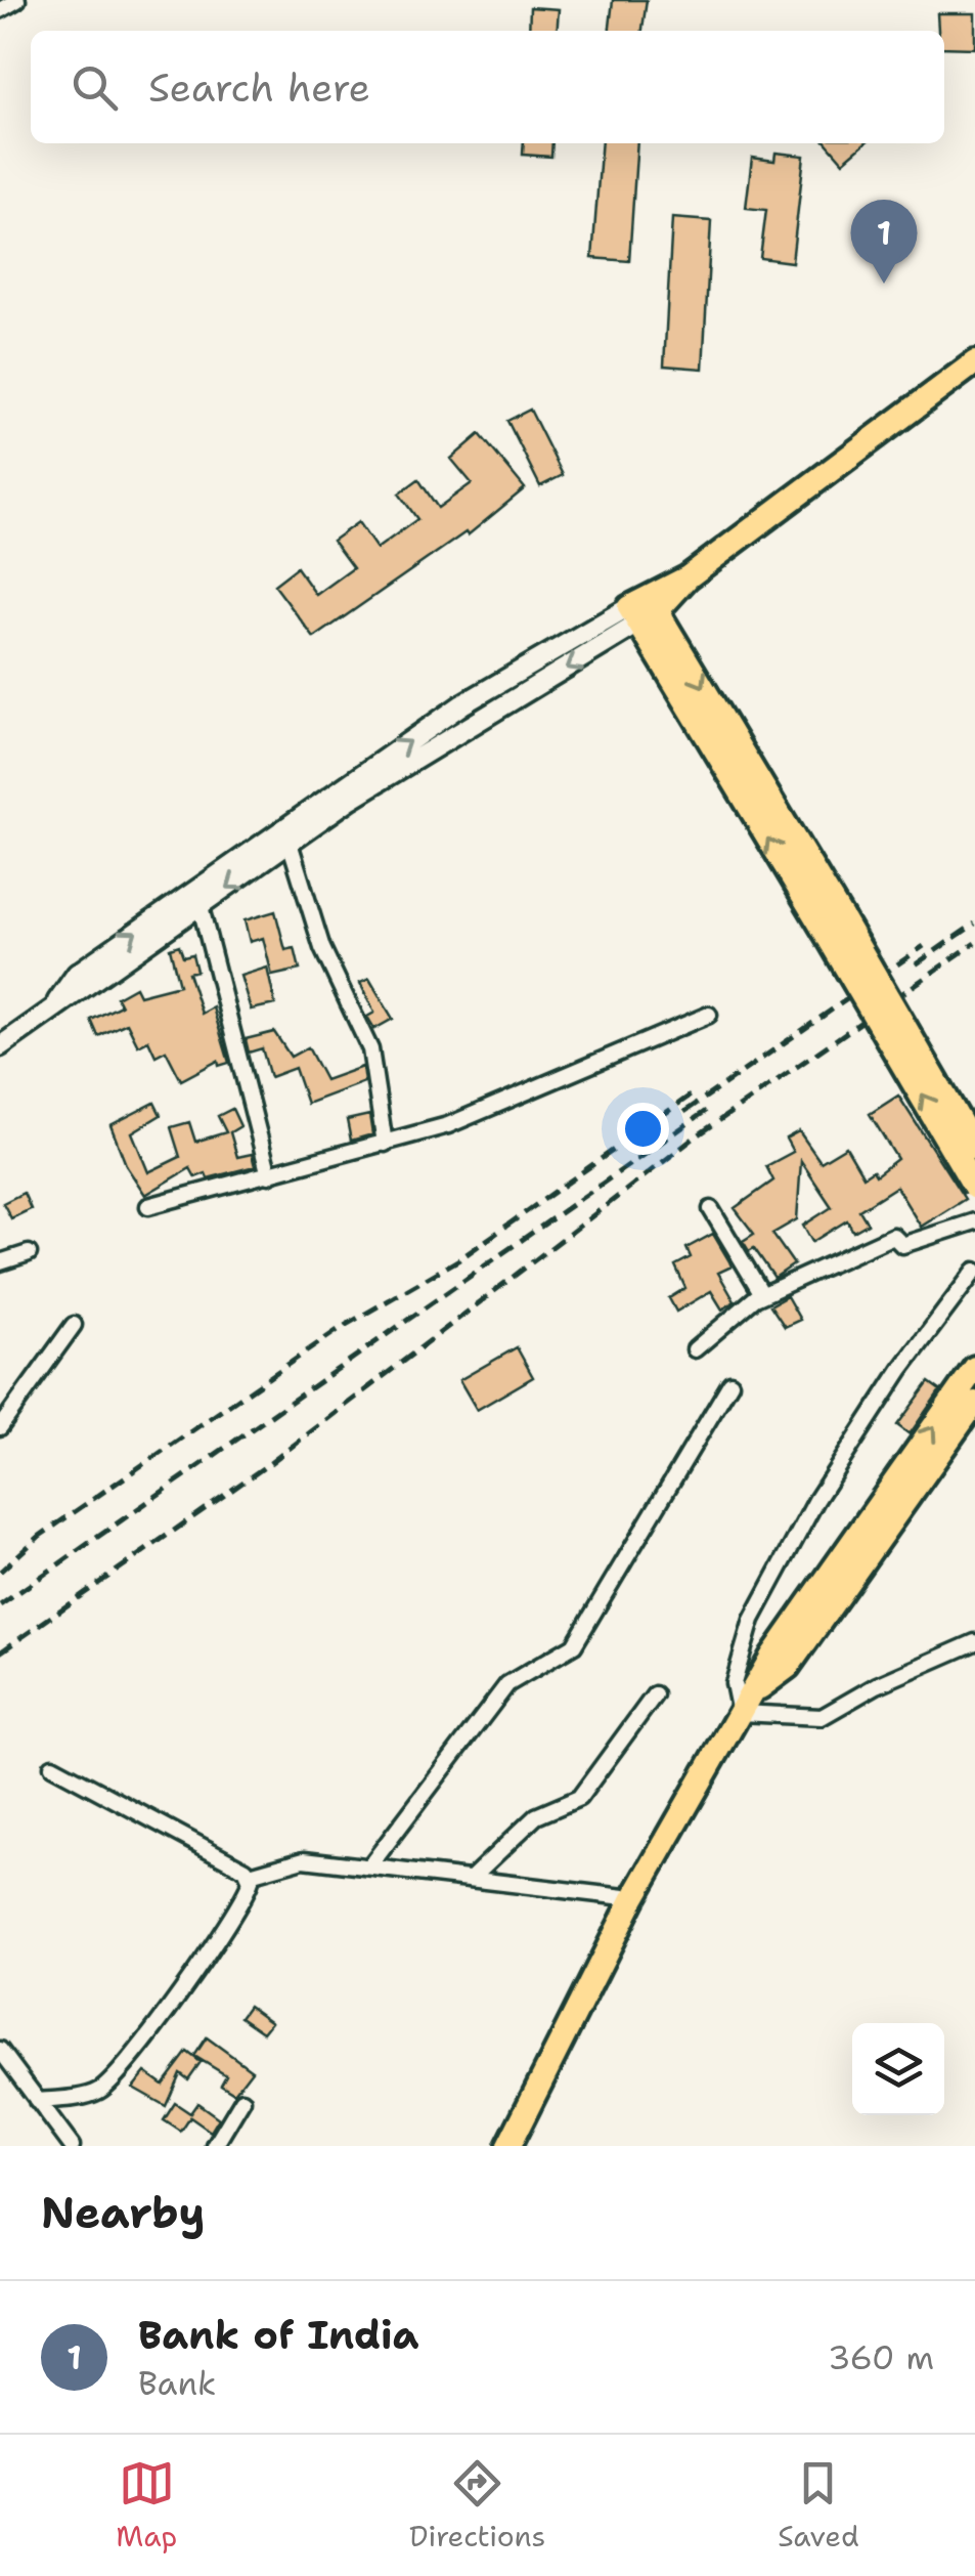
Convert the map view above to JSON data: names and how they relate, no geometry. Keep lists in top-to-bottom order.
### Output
{
  "page": {
    "search": "Search here",
    "pins": "1",
    "heading": "Nearby",
    "list": [
      {
        "mark": "1",
        "name": "Bank of India",
        "note": "Bank",
        "value": "360 m"
      }
    ],
    "nav": ["Map", "Directions", "Saved"]
  }
}
